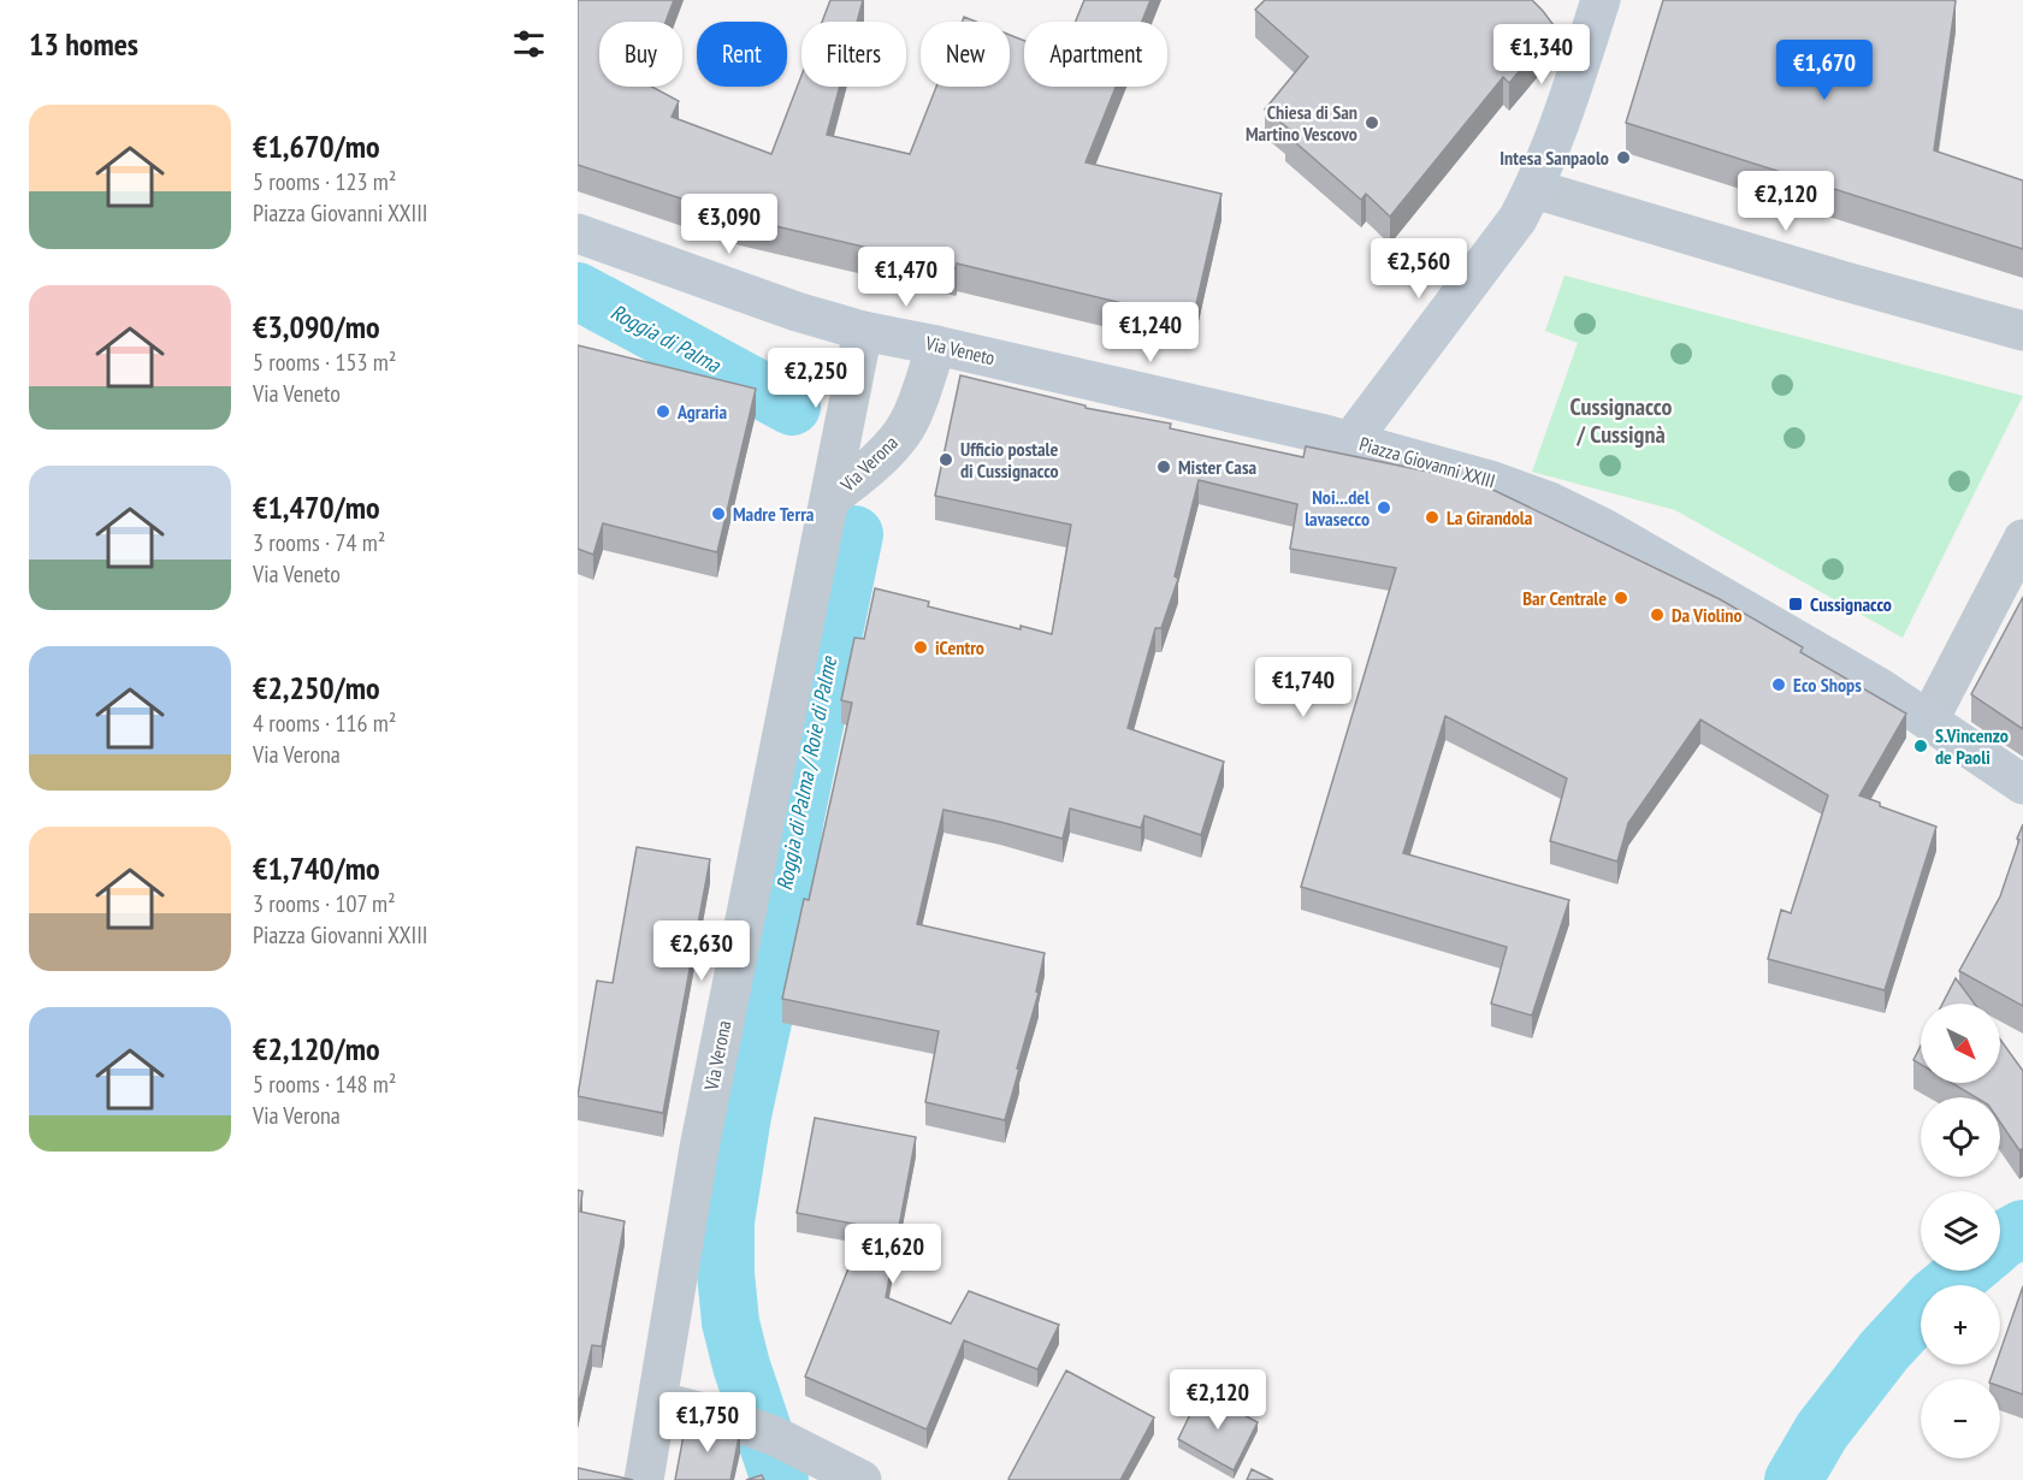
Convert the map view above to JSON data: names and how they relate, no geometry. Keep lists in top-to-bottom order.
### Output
{
  "streets": {
    "street": ["Via Veneto", "Piazza Giovanni XXIII", "Via Verona"]
  },
  "crossings": [
    ["Via Veneto", "Piazza Giovanni XXIII"],
    ["Via Veneto", "Via Verona"]
  ],
  "districts": ["Cussignacco / Cussignà"],
  "water": ["Roggia di Palma", "Roggia di Palma / Roie di Palme"],
  "places": {
    "other": [
      "Chiesa di San Martino Vescovo",
      "Intesa Sanpaolo",
      "Agraria",
      "Ufficio postale di Cussignacco",
      "Mister Casa",
      "Noi...del lavasecco",
      "Madre Terra",
      "La Girandola",
      "Bar Centrale",
      "Da Violino",
      "iCentro",
      "Eco Shops",
      "S.Vincenzo de Paoli"
    ],
    "transit": ["Cussignacco"]
  },
  "north": "bottom right",
  "page": {
    "heading": "13 homes",
    "chip": [
      "Buy",
      "Rent",
      "Filters",
      "New",
      "Apartment"
    ],
    "price": [
      "€1,340",
      "€1,670",
      "€2,120",
      "€3,090",
      "€2,560",
      "€1,470",
      "€1,240",
      "€2,250",
      "€1,740",
      "€2,630",
      "€1,620",
      "€2,120",
      "€1,750"
    ],
    "list": [
      {
        "name": "€1,670/mo",
        "note": "5 rooms · 123 m² · Piazza Giovanni XXIII"
      },
      {
        "name": "€3,090/mo",
        "note": "5 rooms · 153 m² · Via Veneto"
      },
      {
        "name": "€1,470/mo",
        "note": "3 rooms · 74 m² · Via Veneto"
      },
      {
        "name": "€2,250/mo",
        "note": "4 rooms · 116 m² · Via Verona"
      },
      {
        "name": "€1,740/mo",
        "note": "3 rooms · 107 m² · Piazza Giovanni XXIII"
      },
      {
        "name": "€2,120/mo",
        "note": "5 rooms · 148 m² · Via Verona"
      }
    ],
    "map_buttons": ["+", "−"]
  }
}
